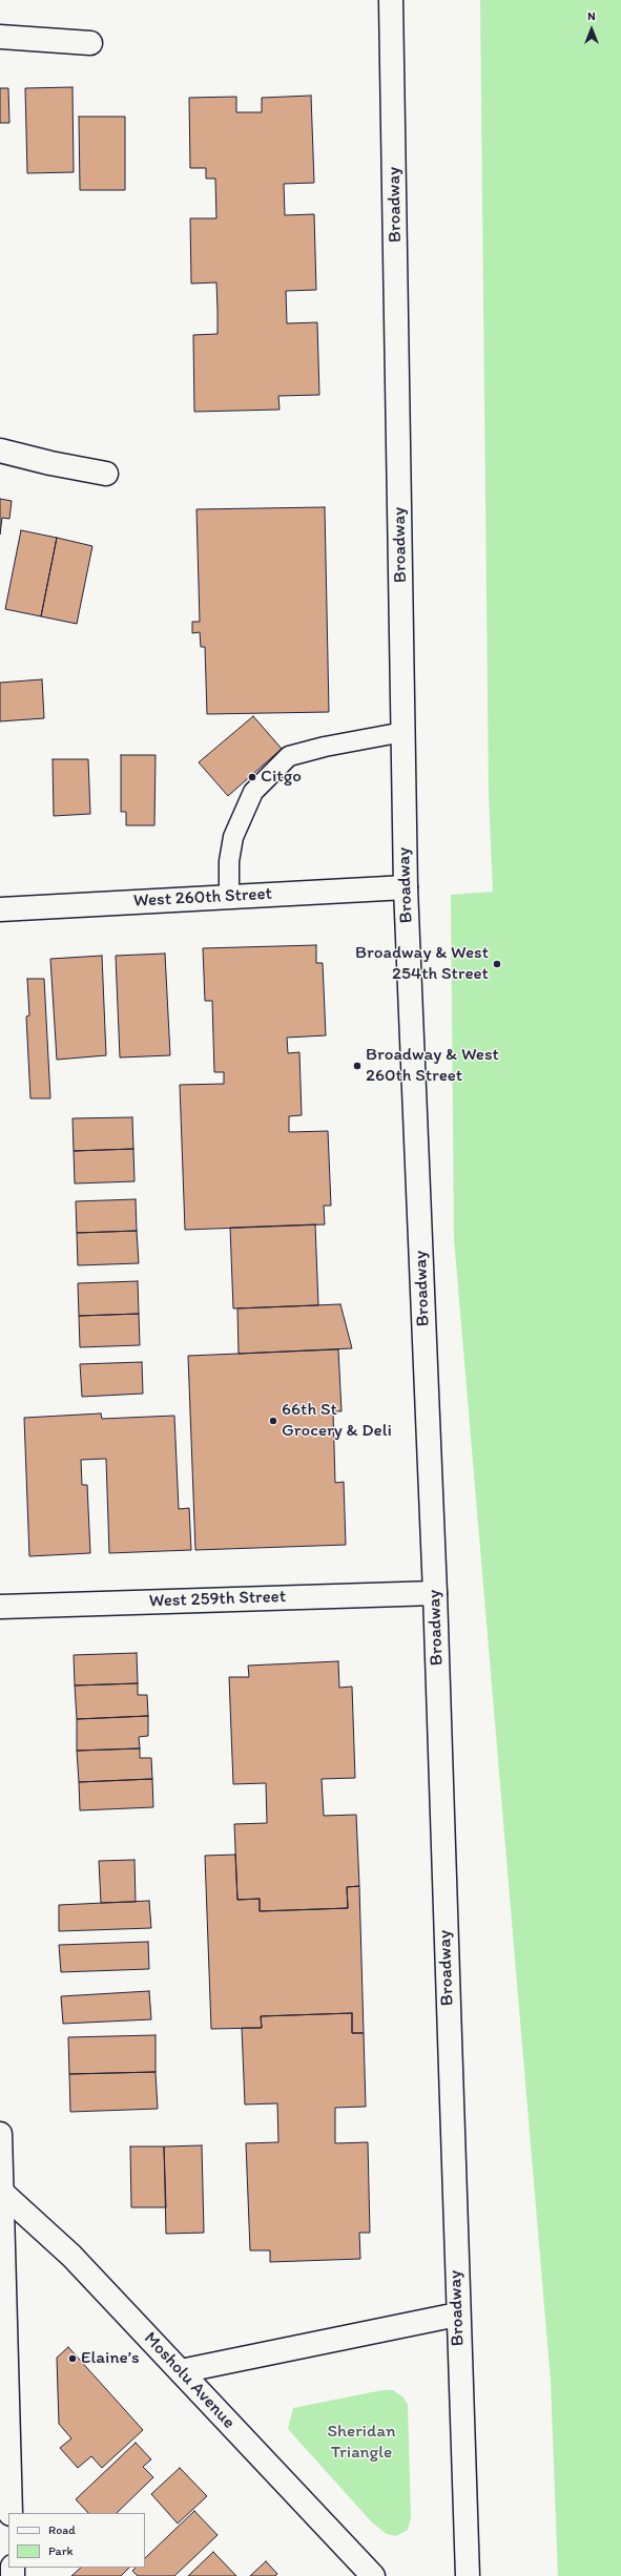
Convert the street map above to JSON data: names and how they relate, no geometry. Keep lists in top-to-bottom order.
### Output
{
  "streets": {
    "main road": [
      "Broadway",
      "West 260th Street",
      "West 259th Street",
      "Mosholu Avenue"
    ]
  },
  "crossings": [
    ["Broadway", "West 260th Street"],
    ["Broadway", "West 259th Street"]
  ],
  "parks": ["Sheridan Triangle"],
  "places": [
    "Citgo",
    "Broadway & West 254th Street",
    "Broadway & West 260th Street",
    "66th St Grocery & Deli",
    "Elaine’s"
  ],
  "legend": ["Road", "Park"],
  "north": "top"
}
